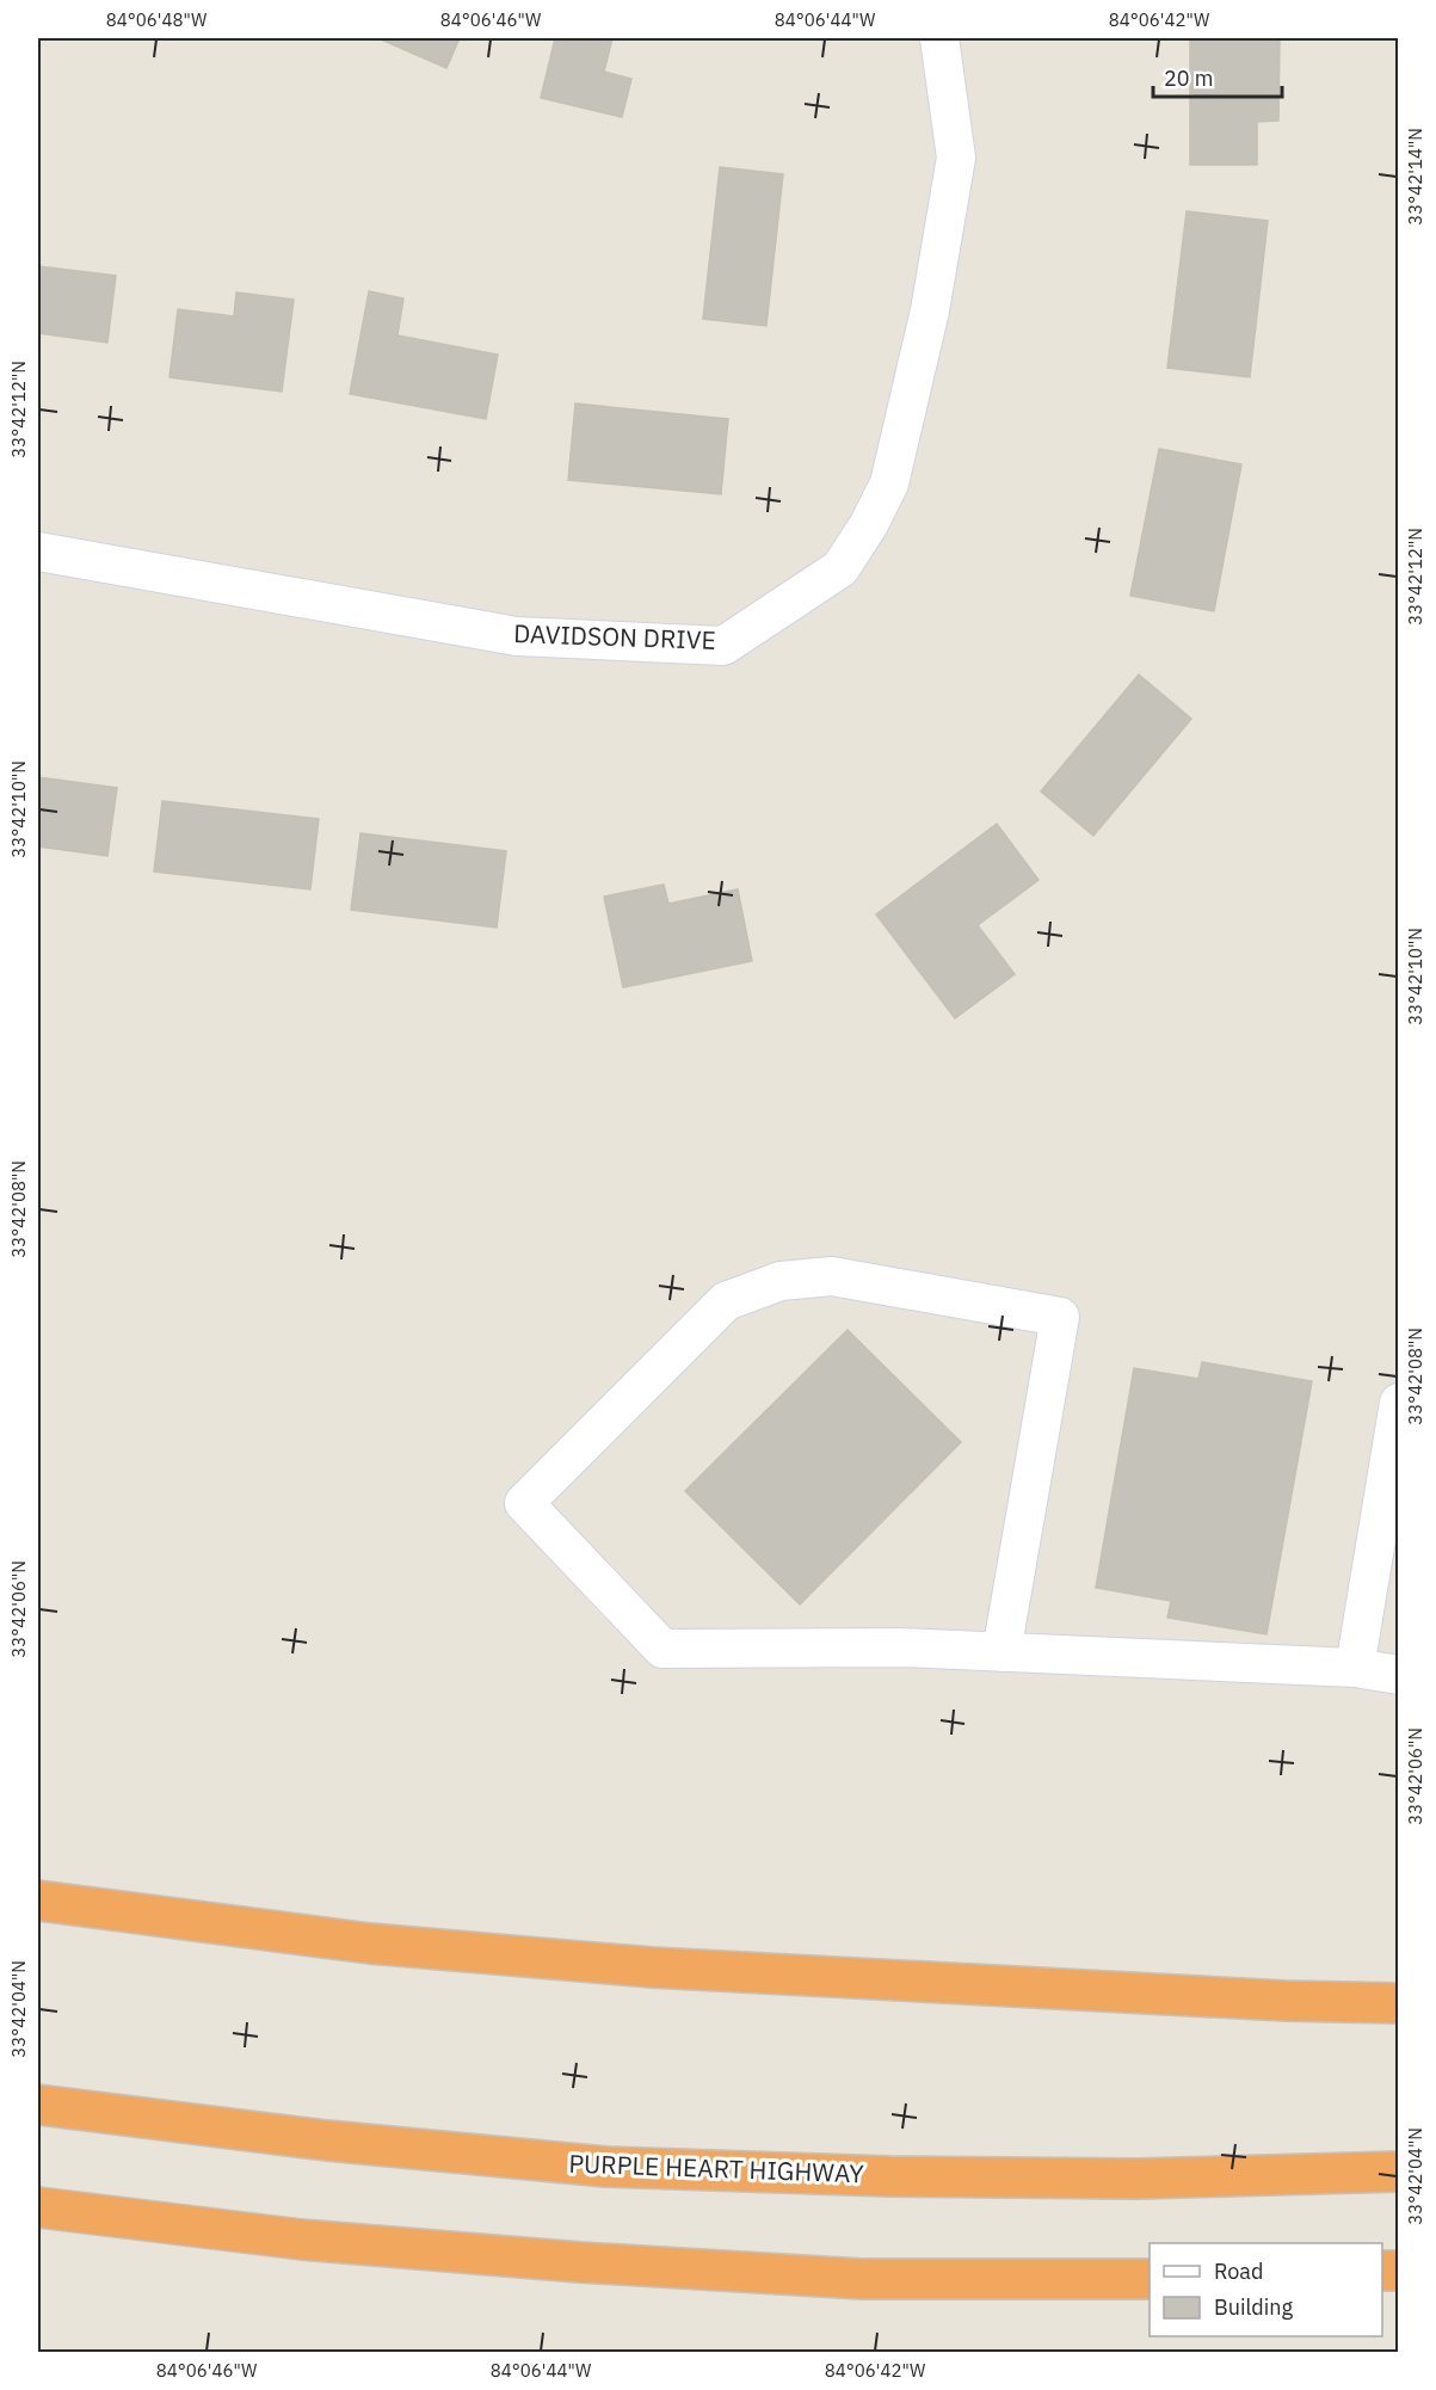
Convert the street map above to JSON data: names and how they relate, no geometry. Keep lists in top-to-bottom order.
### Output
{
  "streets": {
    "highway": ["PURPLE HEART HIGHWAY"],
    "street": ["DAVIDSON DRIVE"]
  },
  "legend": ["Road", "Building"],
  "scale_bar": "20 m",
  "coordinates": [
    "84°06'48\"W",
    "84°06'46\"W",
    "84°06'44\"W",
    "84°06'42\"W",
    "33°42'14\"N",
    "33°42'12\"N",
    "33°42'10\"N",
    "33°42'08\"N",
    "33°42'06\"N",
    "33°42'04\"N"
  ]
}
